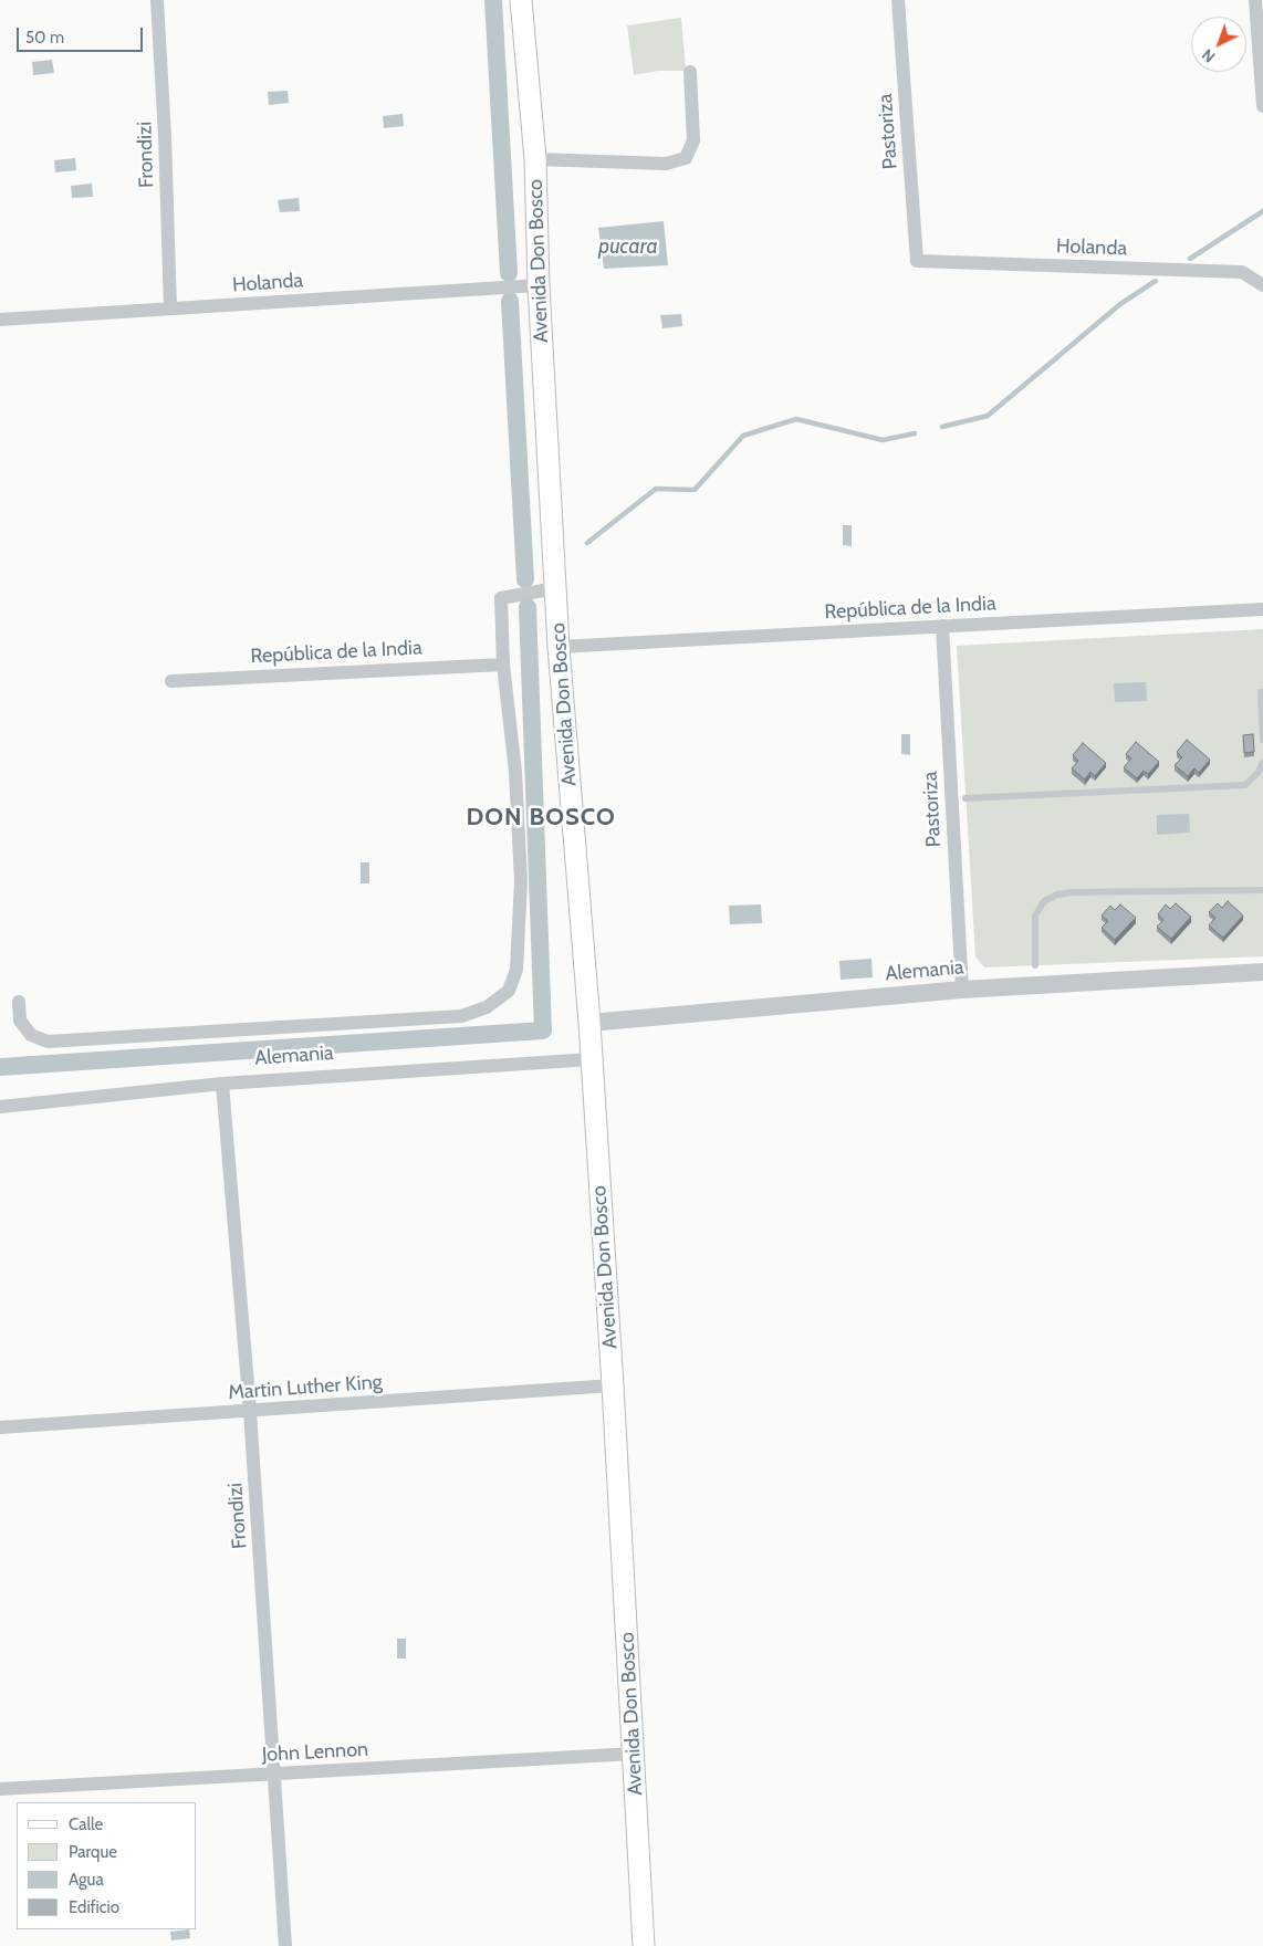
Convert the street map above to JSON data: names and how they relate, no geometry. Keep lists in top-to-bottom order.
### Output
{
  "streets": {
    "main road": ["Avenida Don Bosco"],
    "street": [
      "Pastoriza",
      "Frondizi",
      "Holanda",
      "República de la India",
      "Alemania",
      "Martin Luther King",
      "John Lennon"
    ]
  },
  "crossings": [
    ["Pastoriza", "Holanda"],
    ["Pastoriza", "República de la India"],
    ["Pastoriza", "Alemania"],
    ["Frondizi", "Holanda"],
    ["Frondizi", "Alemania"],
    ["Frondizi", "Martin Luther King"],
    ["Frondizi", "John Lennon"],
    ["Holanda", "Avenida Don Bosco"],
    ["Avenida Don Bosco", "República de la India"],
    ["Avenida Don Bosco", "Alemania"],
    ["Avenida Don Bosco", "Martin Luther King"],
    ["Avenida Don Bosco", "John Lennon"],
    ["República de la India", "Alemania"]
  ],
  "districts": ["DON BOSCO"],
  "water": ["pucara"],
  "legend": [
    "Calle",
    "Parque",
    "Agua",
    "Edificio"
  ],
  "scale_bar": "50 m",
  "north": "bottom left"
}
